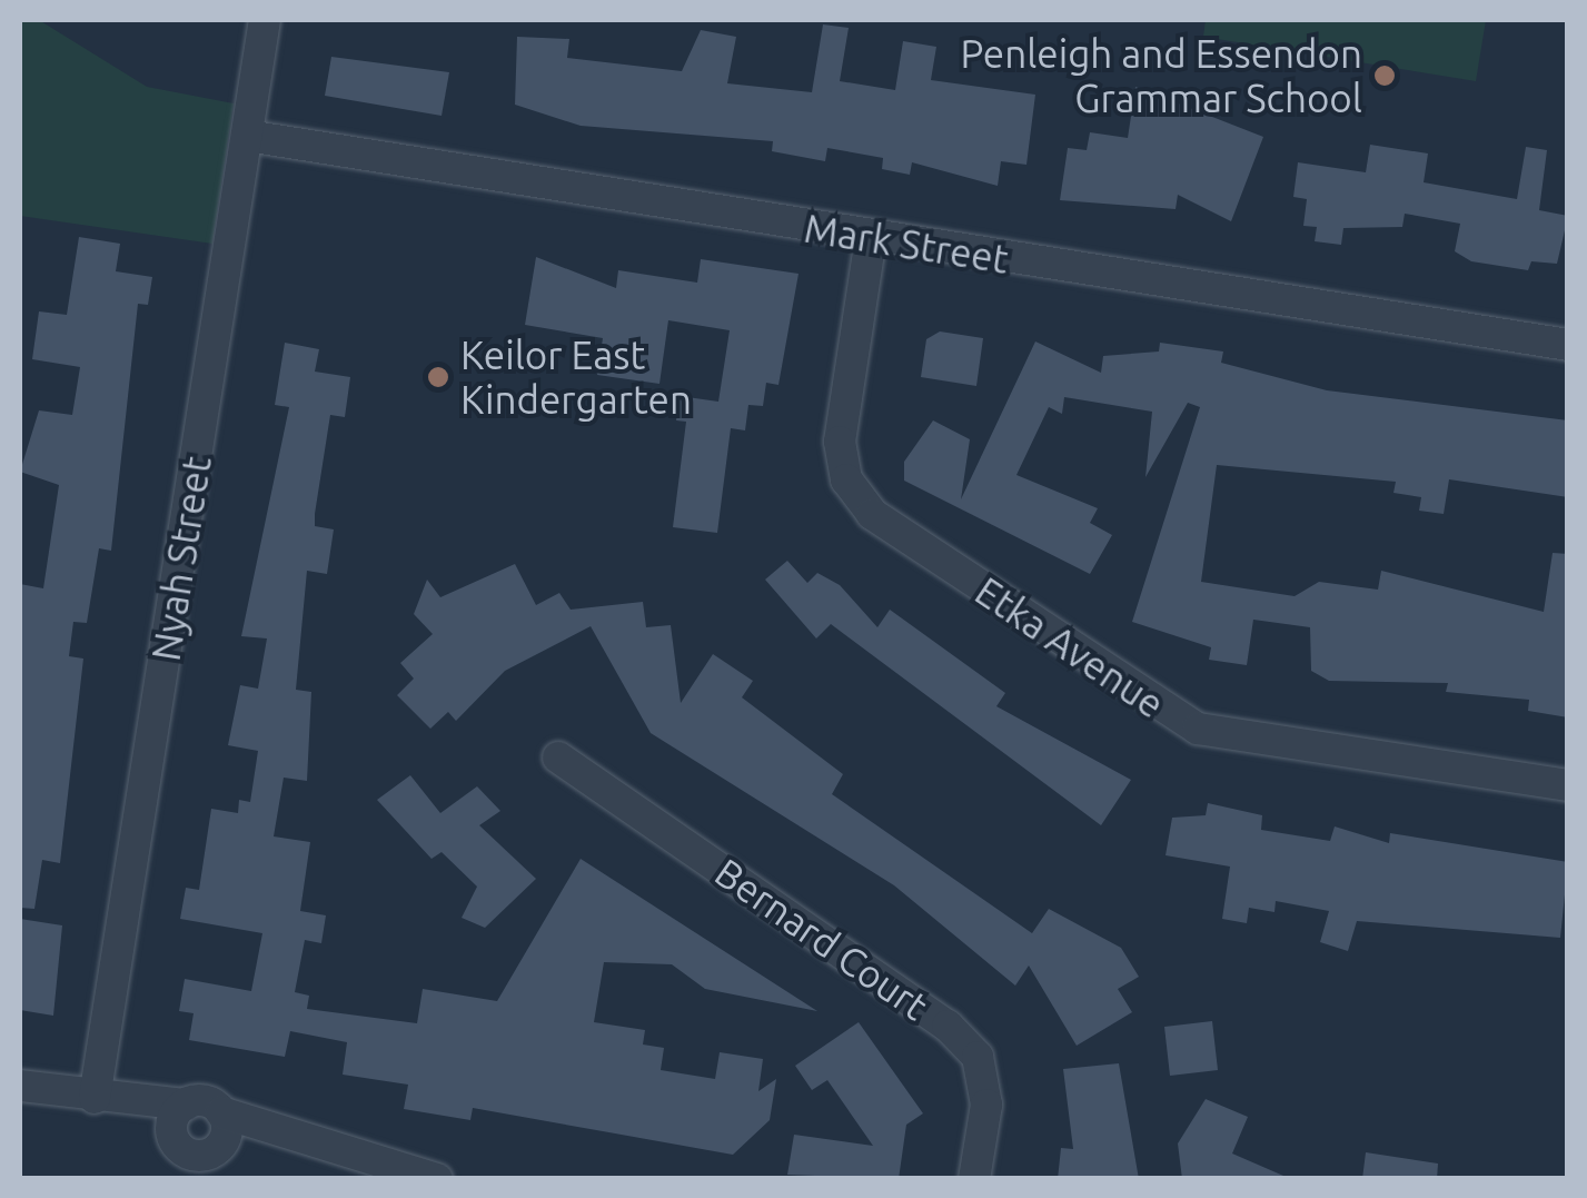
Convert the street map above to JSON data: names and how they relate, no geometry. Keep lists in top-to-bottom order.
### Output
{
  "streets": {
    "street": [
      "Mark Street",
      "Nyah Street",
      "Etka Avenue",
      "Bernard Court"
    ]
  },
  "crossings": [
    ["Mark Street", "Nyah Street"],
    ["Mark Street", "Etka Avenue"]
  ],
  "places": ["Penleigh and Essendon Grammar School", "Keilor East Kindergarten"]
}
